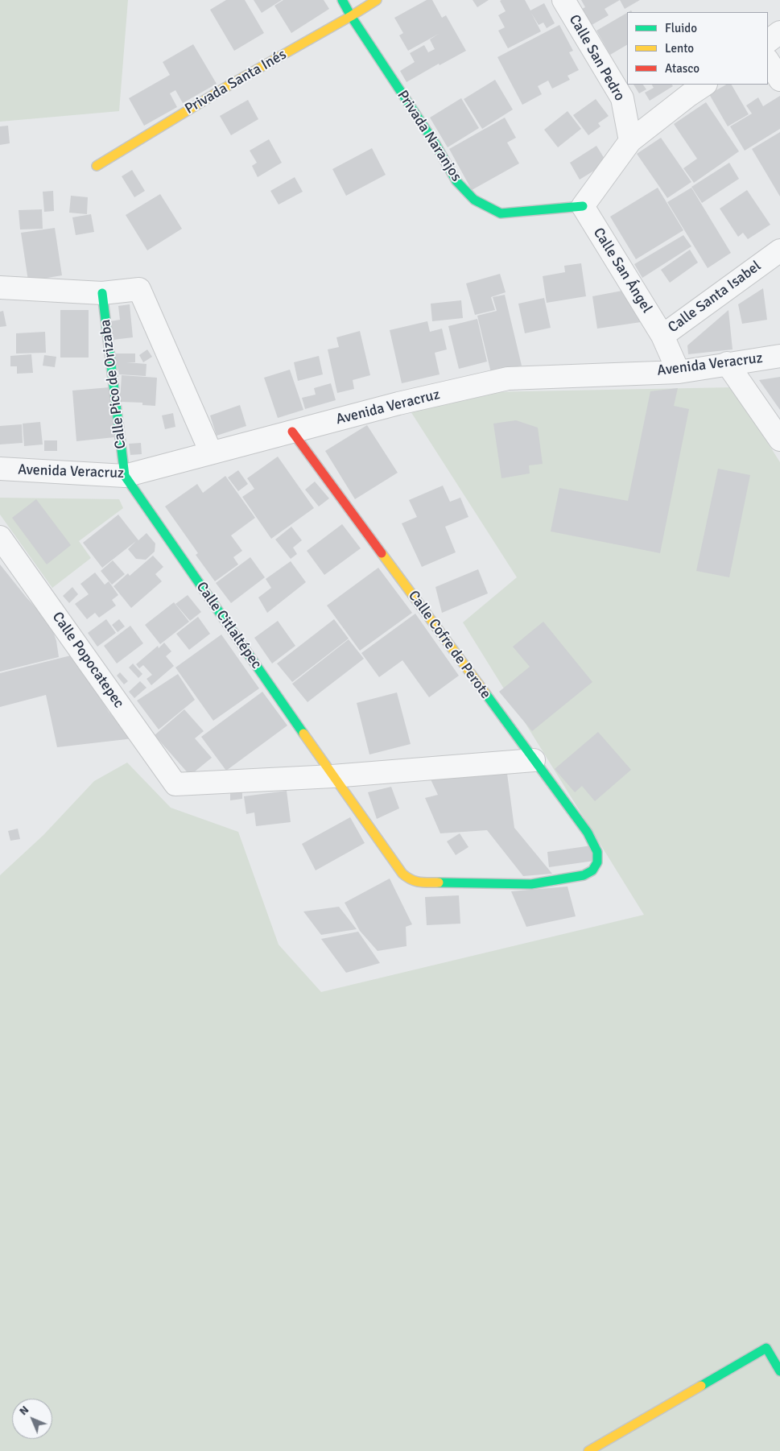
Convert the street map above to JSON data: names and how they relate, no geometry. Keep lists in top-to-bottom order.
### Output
{
  "streets": {
    "street": [
      "Calle San Pedro",
      "Privada Santa Inés",
      "Privada Naranjos",
      "Calle San Ángel",
      "Calle Santa Isabel",
      "Avenida Veracruz",
      "Calle Pico de Orizaba",
      "Calle Citlaltépec",
      "Calle Cofre de Perote",
      "Calle Popocatepec"
    ]
  },
  "crossings": [
    ["Privada Santa Inés", "Privada Naranjos"],
    ["Privada Naranjos", "Calle San Ángel"],
    ["Calle San Ángel", "Calle Santa Isabel"],
    ["Calle Santa Isabel", "Avenida Veracruz"],
    ["Avenida Veracruz", "Calle Pico de Orizaba"],
    ["Avenida Veracruz", "Calle Citlaltépec"],
    ["Avenida Veracruz", "Calle Cofre de Perote"],
    ["Calle Pico de Orizaba", "Calle Citlaltépec"],
    ["Calle Citlaltépec", "Calle Cofre de Perote"],
    ["Calle Citlaltépec", "Calle Popocatepec"]
  ],
  "legend": ["Fluido", "Lento", "Atasco"],
  "north": "top left"
}
